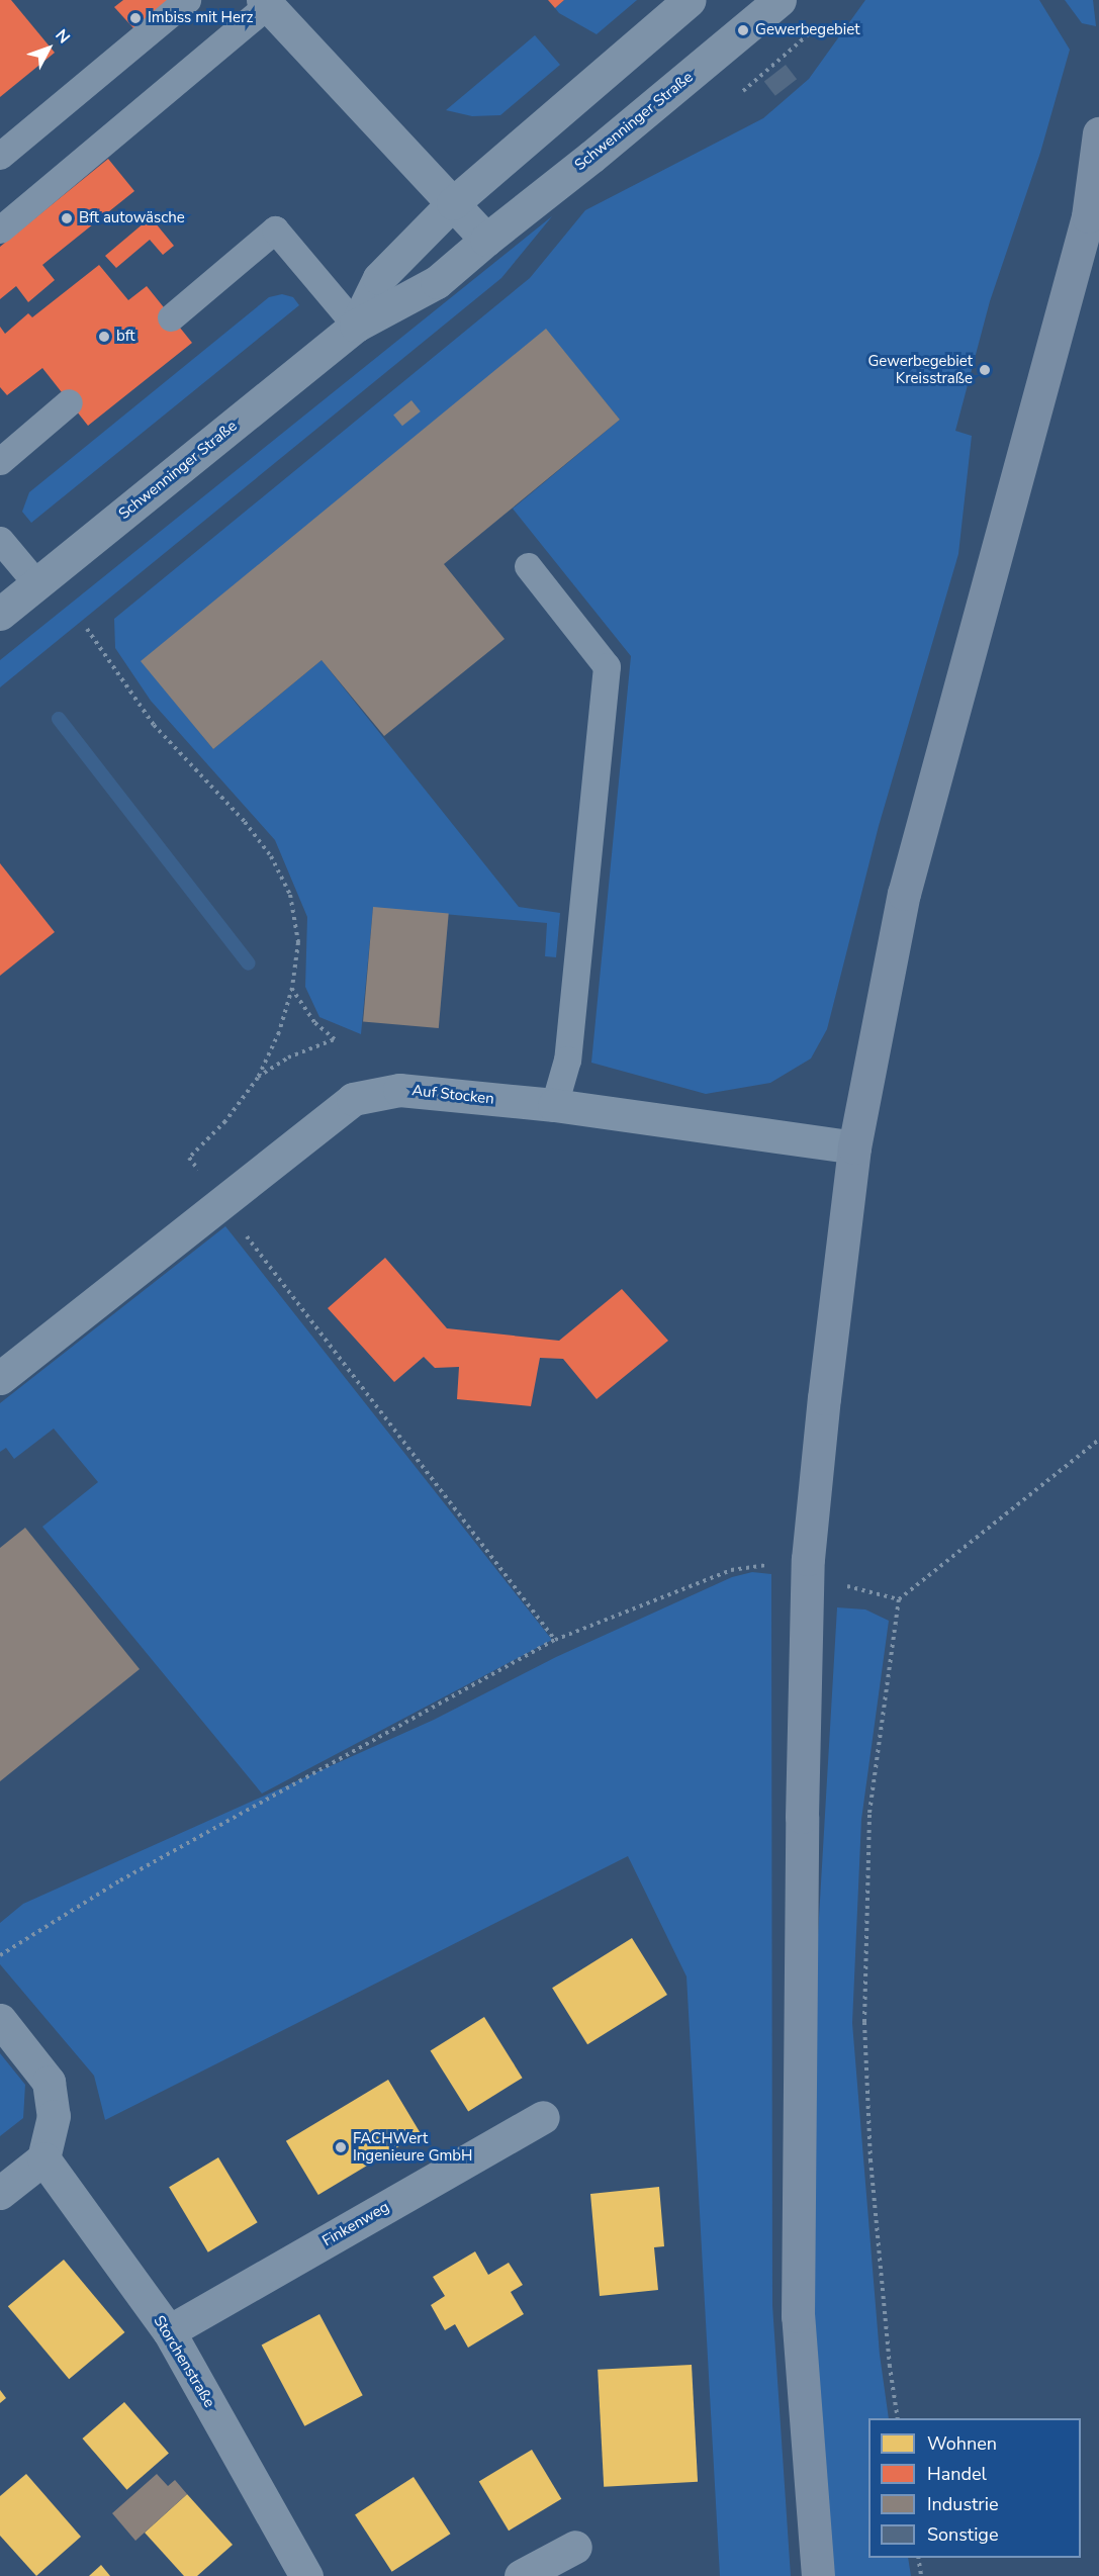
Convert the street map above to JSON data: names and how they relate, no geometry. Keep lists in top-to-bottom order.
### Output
{
  "streets": {
    "street": [
      "Schwenninger Straße",
      "Auf Stocken",
      "Finkenweg",
      "Storchenstraße"
    ]
  },
  "crossings": [
    ["Finkenweg", "Storchenstraße"]
  ],
  "places": [
    "Imbiss mit Herz",
    "Gewerbegebiet",
    "Bft autowäsche",
    "bft",
    "Gewerbegebiet Kreisstraße",
    "FACHWert Ingenieure GmbH"
  ],
  "legend": [
    "Wohnen",
    "Handel",
    "Industrie",
    "Sonstige"
  ],
  "north": "top right"
}
